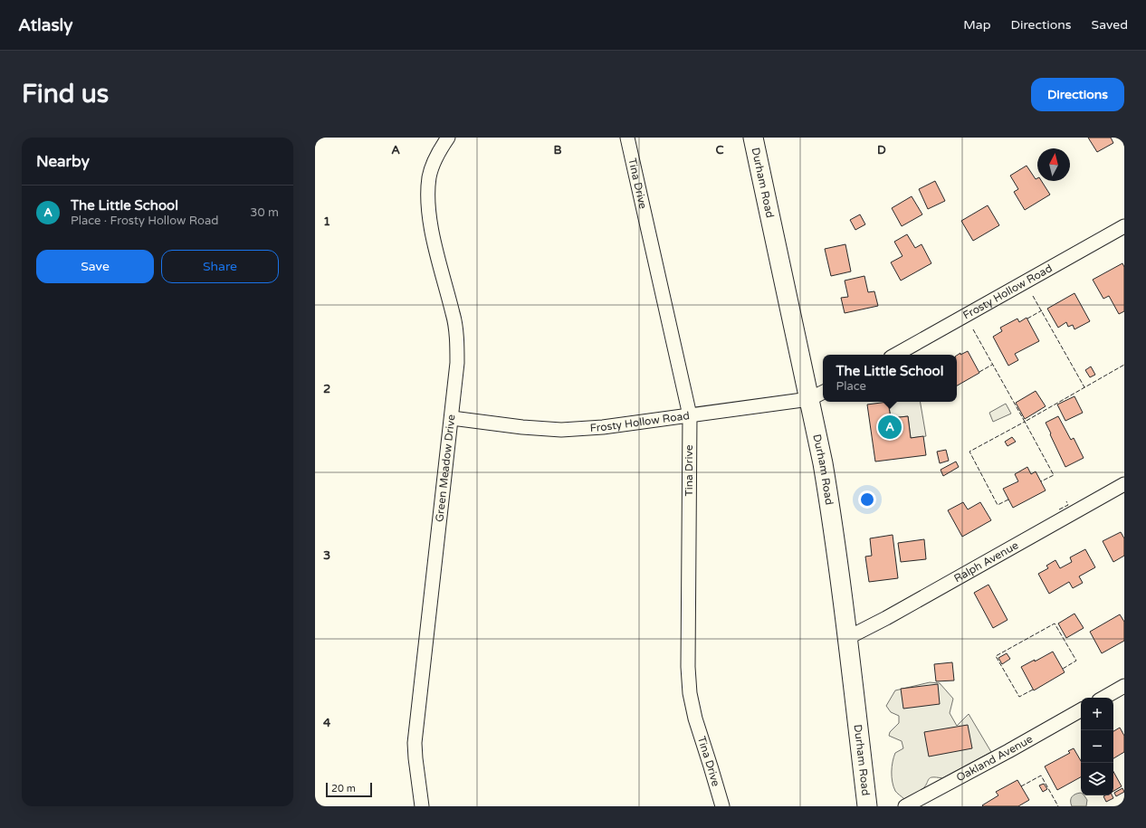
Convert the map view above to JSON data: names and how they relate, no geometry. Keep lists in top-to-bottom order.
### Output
{
  "streets": {
    "main road": ["Durham Road"],
    "street": [
      "Tina Drive",
      "Frosty Hollow Road",
      "Green Meadow Drive",
      "Ralph Avenue",
      "Oakland Avenue"
    ]
  },
  "crossings": [
    ["Durham Road", "Frosty Hollow Road"],
    ["Durham Road", "Ralph Avenue"],
    ["Tina Drive", "Frosty Hollow Road"],
    ["Frosty Hollow Road", "Green Meadow Drive"]
  ],
  "scale_bar": "20 m",
  "north": "top",
  "page": {
    "header": "Atlasly",
    "nav": ["Map", "Directions", "Saved"],
    "buttons": [
      "Directions",
      ["Save", "Share"]
    ],
    "title": "Find us",
    "heading": "Nearby",
    "list": [
      {
        "mark": "A",
        "name": "The Little School",
        "note": "Place · Frosty Hollow Road",
        "value": "30 m"
      }
    ],
    "popup": ["The Little School", "Place"],
    "pins": "A",
    "map_buttons": ["+", "−"],
    "scale": "20 m"
  },
  "grid": {
    "columns": [
      "A",
      "B",
      "C",
      "D"
    ],
    "rows": [
      "1",
      "2",
      "3",
      "4"
    ]
  }
}
